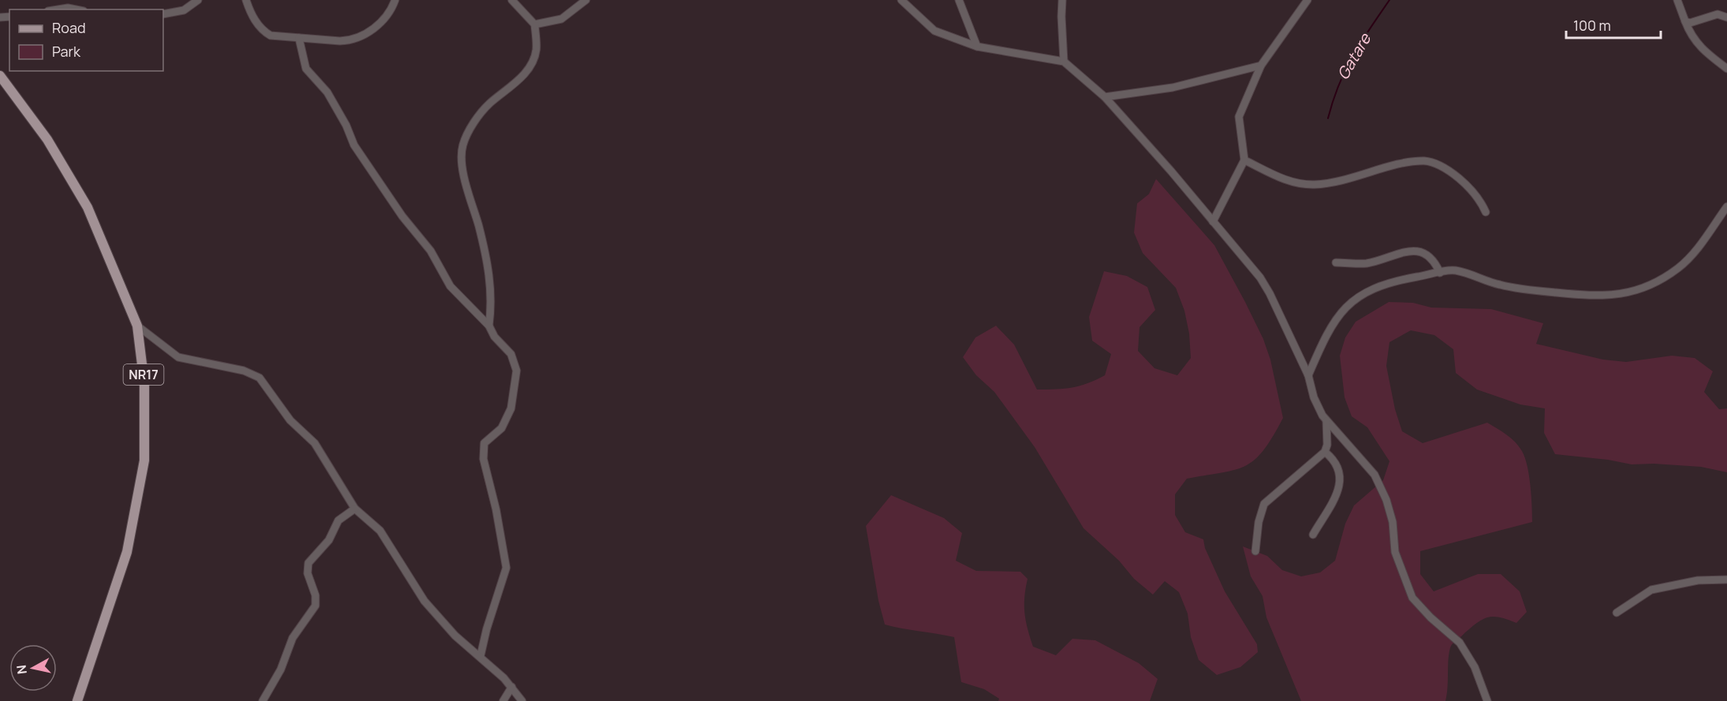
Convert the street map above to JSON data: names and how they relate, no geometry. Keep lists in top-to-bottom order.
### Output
{
  "streets": {
    "main road": ["NR17"]
  },
  "water": ["Gatare"],
  "legend": ["Road", "Park"],
  "scale_bar": "100 m",
  "north": "left"
}
